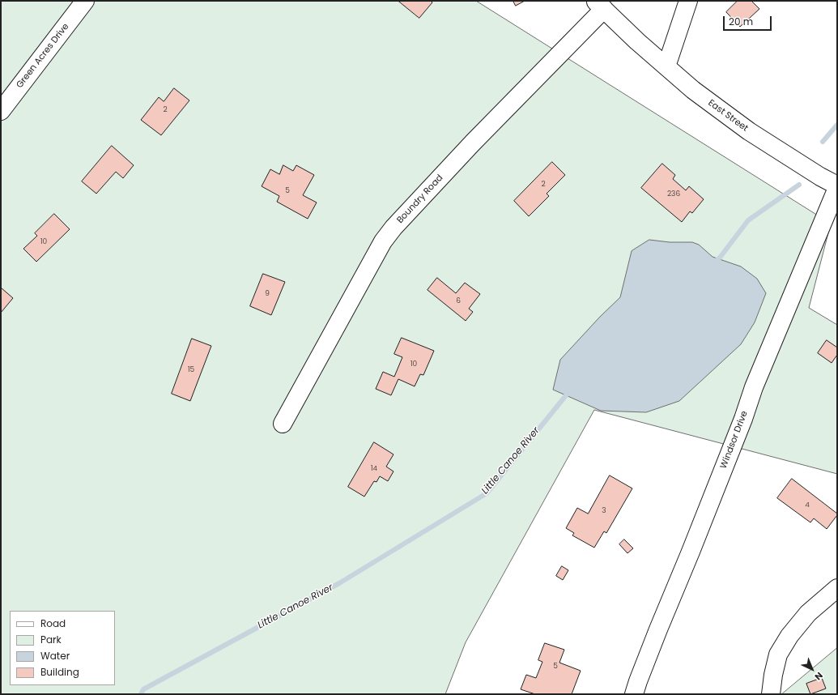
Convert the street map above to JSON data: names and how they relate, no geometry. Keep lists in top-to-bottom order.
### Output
{
  "streets": {
    "street": [
      "Green Acres Drive",
      "East Street",
      "Boundry Road",
      "Windsor Drive"
    ]
  },
  "crossings": [
    ["East Street", "Boundry Road"],
    ["East Street", "Windsor Drive"]
  ],
  "water": ["Little Canoe River"],
  "house_numbers": [
    "2",
    "2",
    "5",
    "236",
    "10",
    "9",
    "6",
    "10",
    "15",
    "14",
    "4",
    "3",
    "5"
  ],
  "legend": [
    "Road",
    "Park",
    "Water",
    "Building"
  ],
  "scale_bar": "20 m",
  "north": "bottom right"
}
